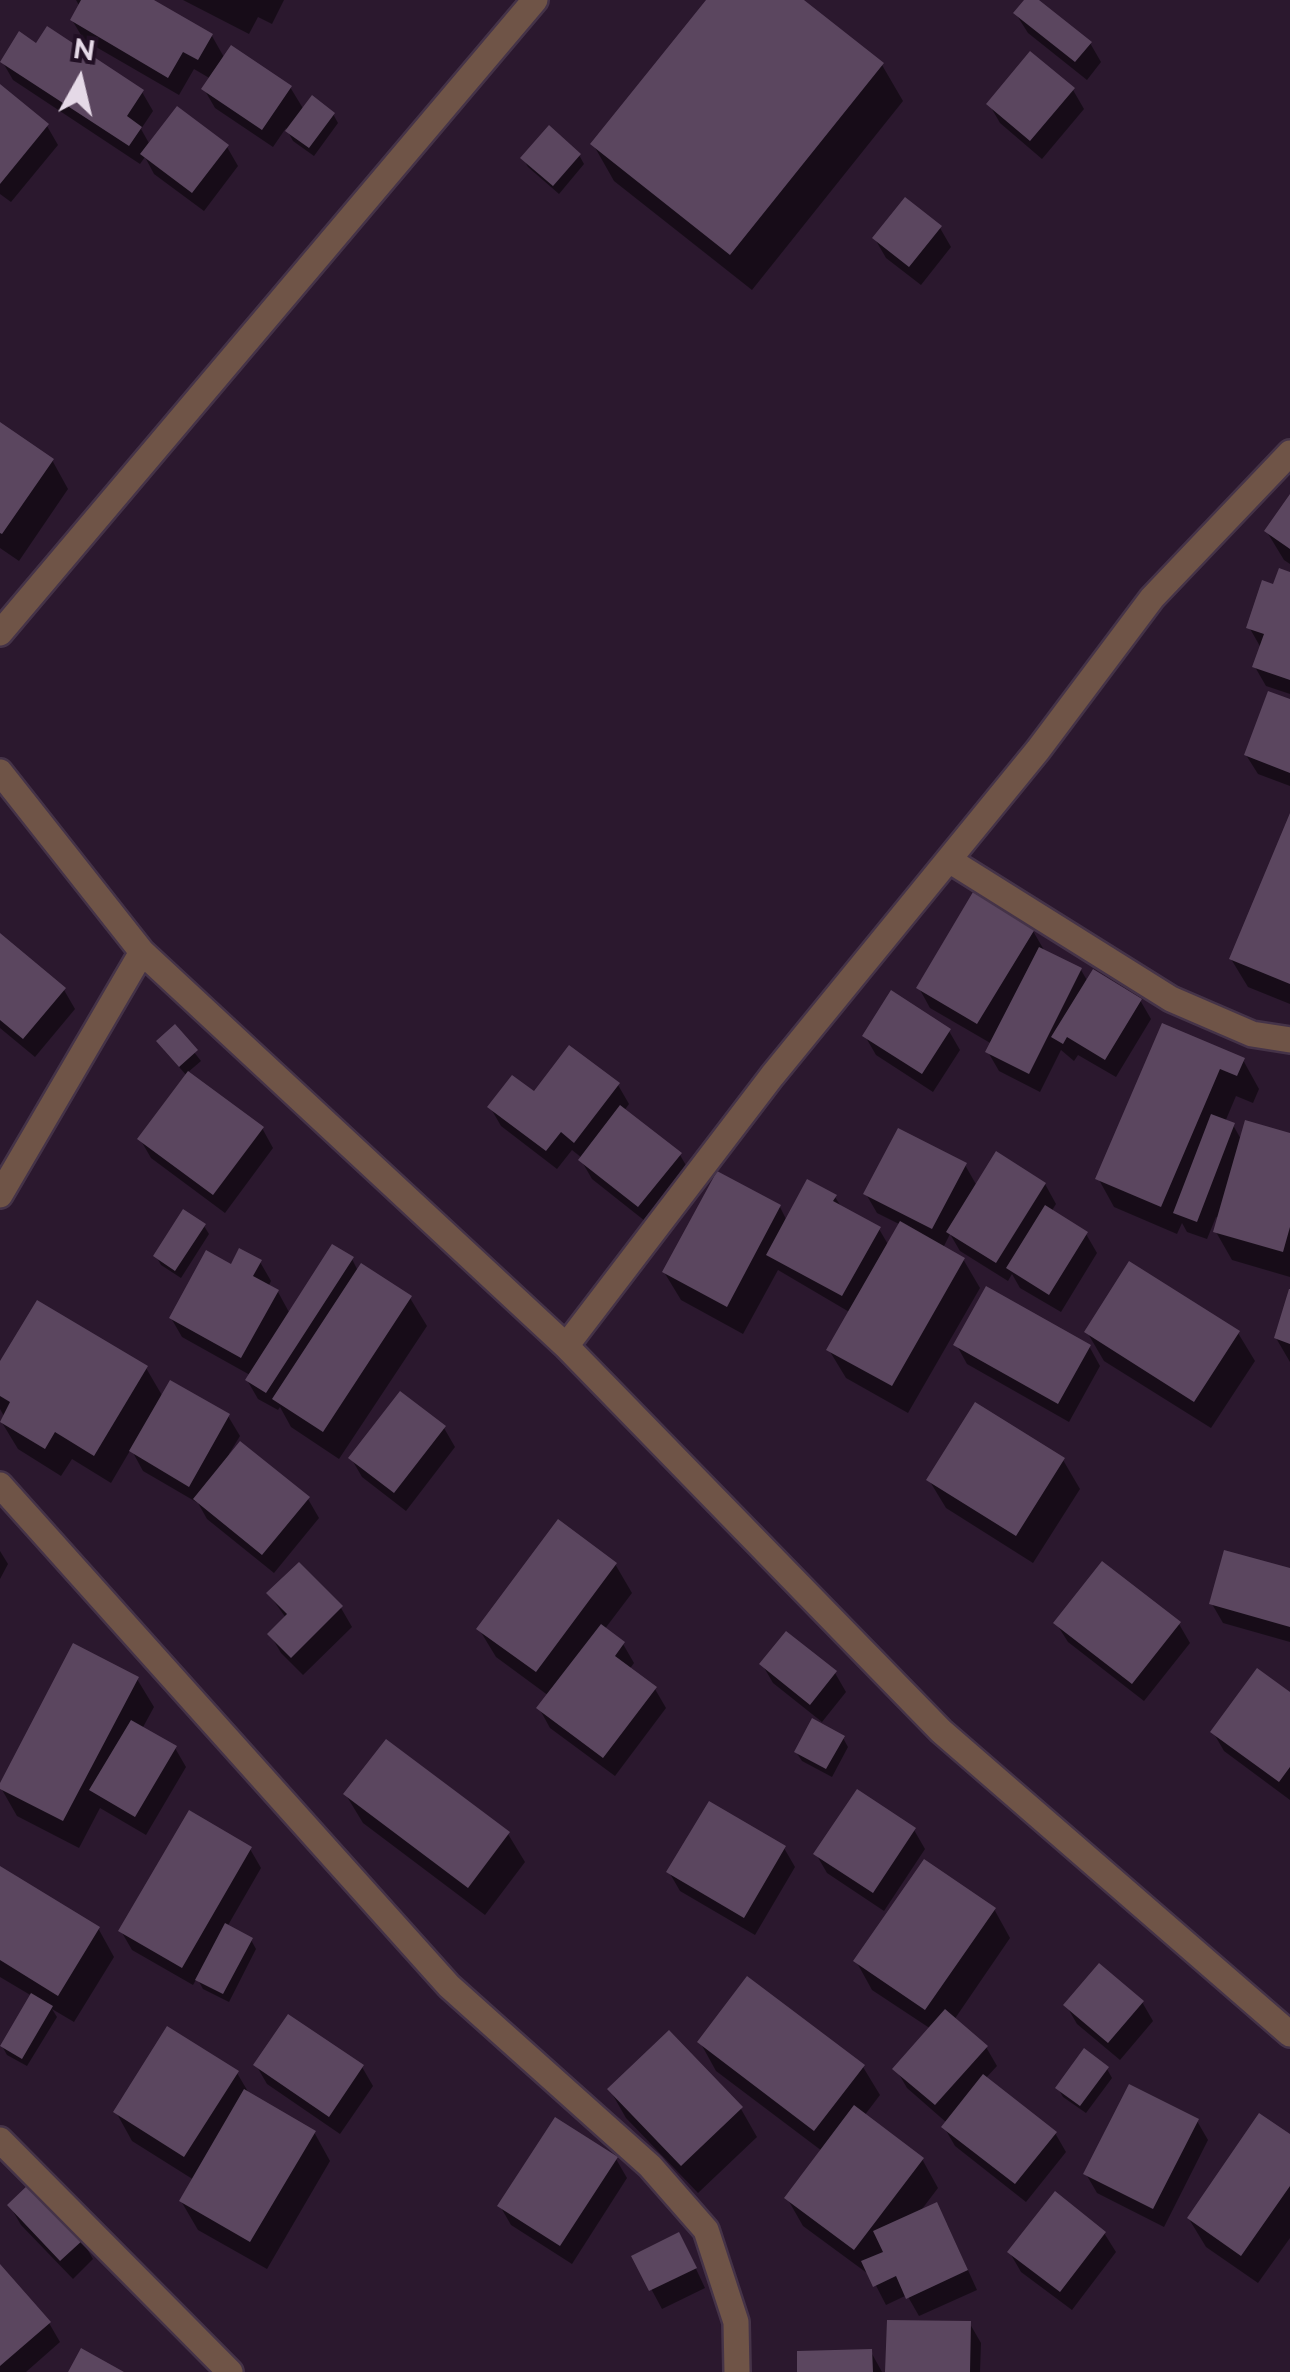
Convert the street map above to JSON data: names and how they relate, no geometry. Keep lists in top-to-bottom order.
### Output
{
  "north": "top"
}
